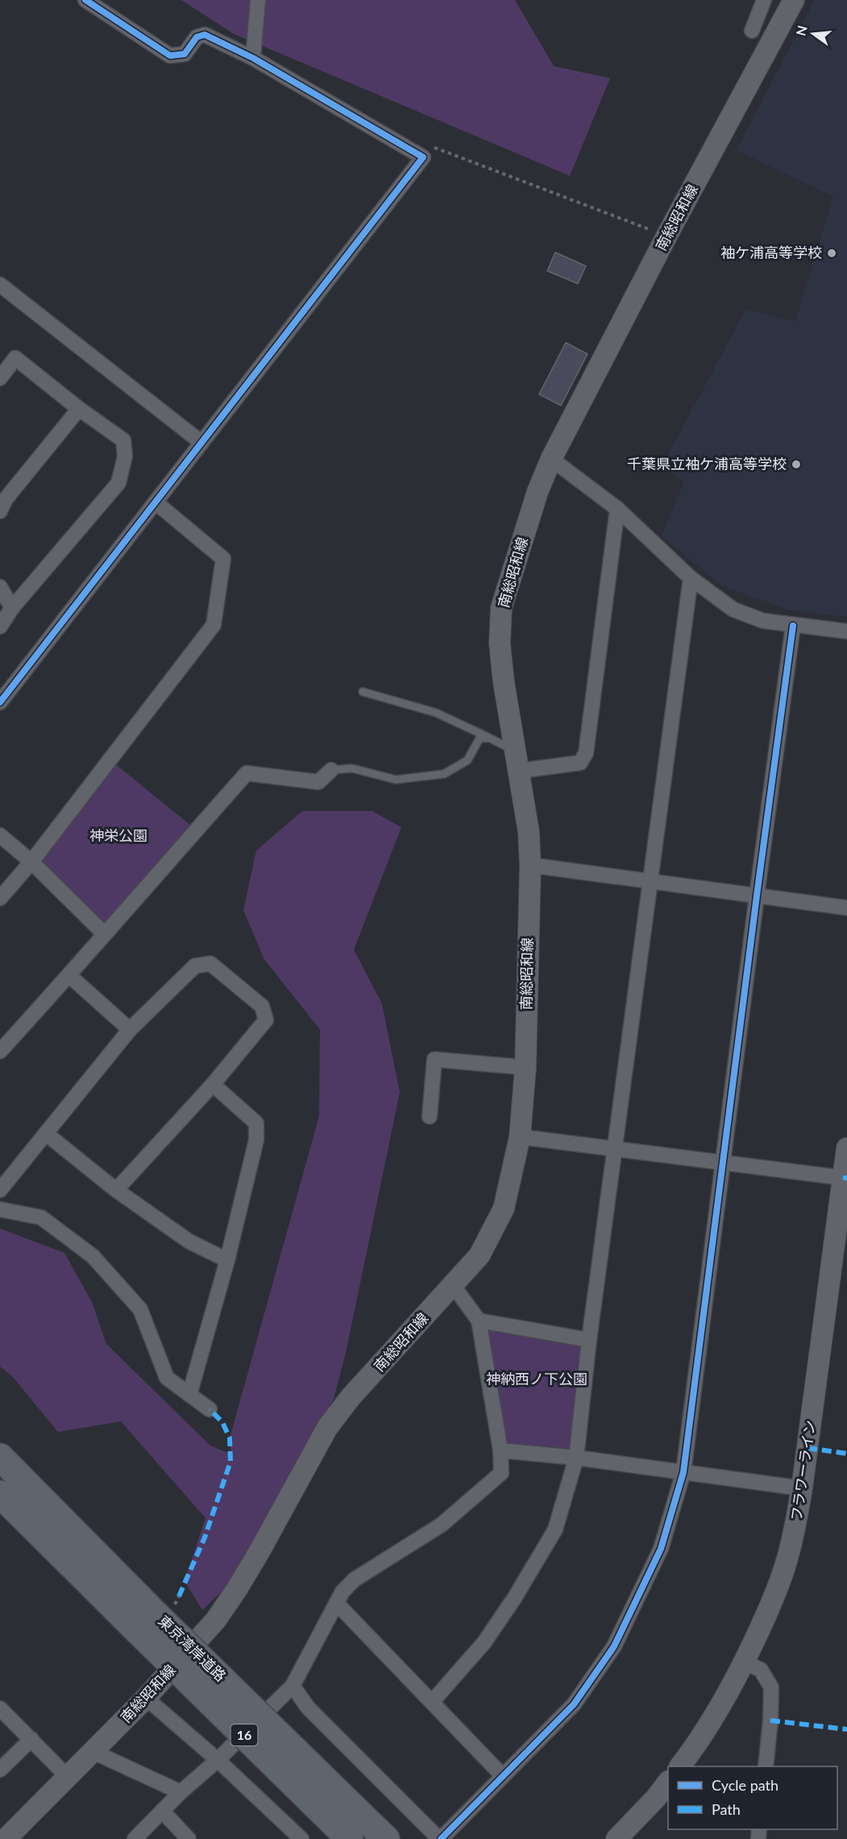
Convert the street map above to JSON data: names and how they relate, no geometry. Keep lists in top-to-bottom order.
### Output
{
  "streets": {
    "highway": ["東京湾岸道路", "16"],
    "main road": ["南総昭和線", "フラワーライン"]
  },
  "parks": ["神栄公園", "神納西ノ下公園"],
  "places": ["袖ケ浦高等学校", "千葉県立袖ケ浦高等学校"],
  "legend": ["Cycle path", "Path"],
  "north": "left"
}
